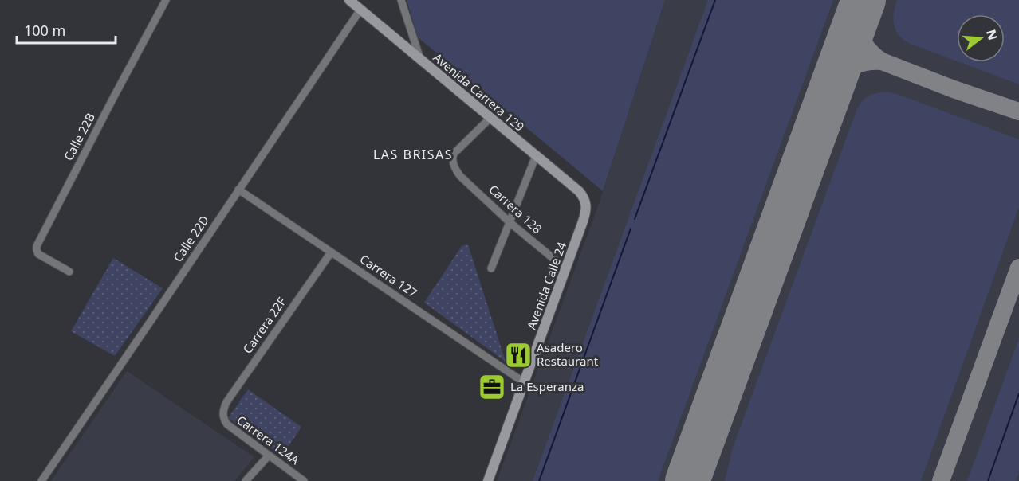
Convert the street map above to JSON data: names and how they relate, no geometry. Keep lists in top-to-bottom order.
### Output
{
  "streets": {
    "main road": ["Avenida Carrera 129", "Avenida Calle 24"],
    "street": [
      "Calle 22B",
      "Carrera 128",
      "Calle 22D",
      "Carrera 127",
      "Carrera 22F",
      "Carrera 124A"
    ]
  },
  "crossings": [
    ["Avenida Carrera 129", "Carrera 128"],
    ["Avenida Carrera 129", "Calle 22D"],
    ["Avenida Carrera 129", "Avenida Calle 24"],
    ["Carrera 128", "Avenida Calle 24"],
    ["Calle 22D", "Carrera 127"],
    ["Carrera 127", "Avenida Calle 24"],
    ["Carrera 127", "Carrera 22F"],
    ["Carrera 22F", "Carrera 124A"]
  ],
  "districts": ["LAS BRISAS"],
  "places": {
    "restaurant": ["Asadero Restaurant"],
    "office": ["La Esperanza"]
  },
  "scale_bar": "100 m",
  "north": "right"
}
